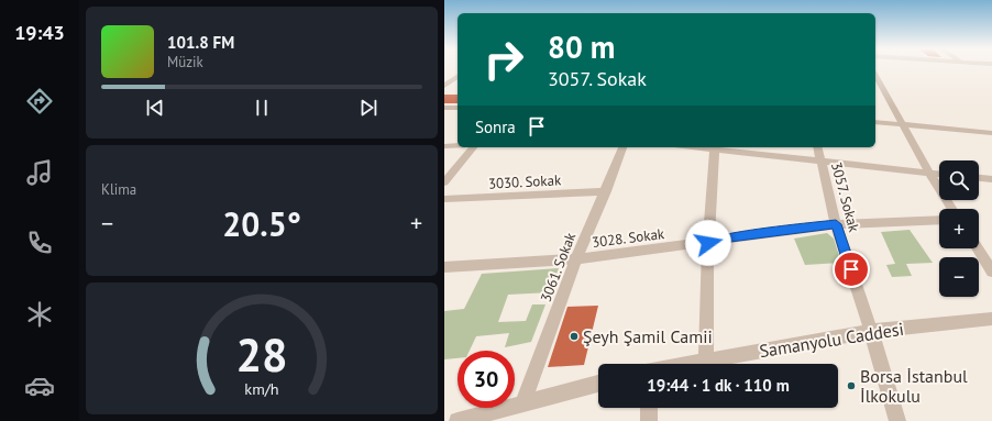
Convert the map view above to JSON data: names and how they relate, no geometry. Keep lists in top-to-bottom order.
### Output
{
  "streets": {
    "street": [
      "3030. Sokak",
      "3057. Sokak",
      "3028. Sokak",
      "3061. Sokak",
      "Samanyolu Caddesi"
    ]
  },
  "crossings": [
    ["3030. Sokak", "3061. Sokak"],
    ["3057. Sokak", "3028. Sokak"],
    ["3057. Sokak", "Samanyolu Caddesi"],
    ["3028. Sokak", "3061. Sokak"]
  ],
  "places": ["Şeyh Şamil Camii", "Borsa İstanbul İlkokulu"],
  "page": {
    "tabs": "19:43",
    "turn": ["80 m", "3057. Sokak"],
    "song": ["101.8 FM", "Müzik"],
    "then": "Sonra",
    "tile": "Klima",
    "map_buttons": ["+", "−"],
    "heat": ["−", "20.5°", "+"],
    "limit": "30",
    "trip": "19:44 · 1 dk · 110 m",
    "gauge": ["28", "km/h"]
  }
}
